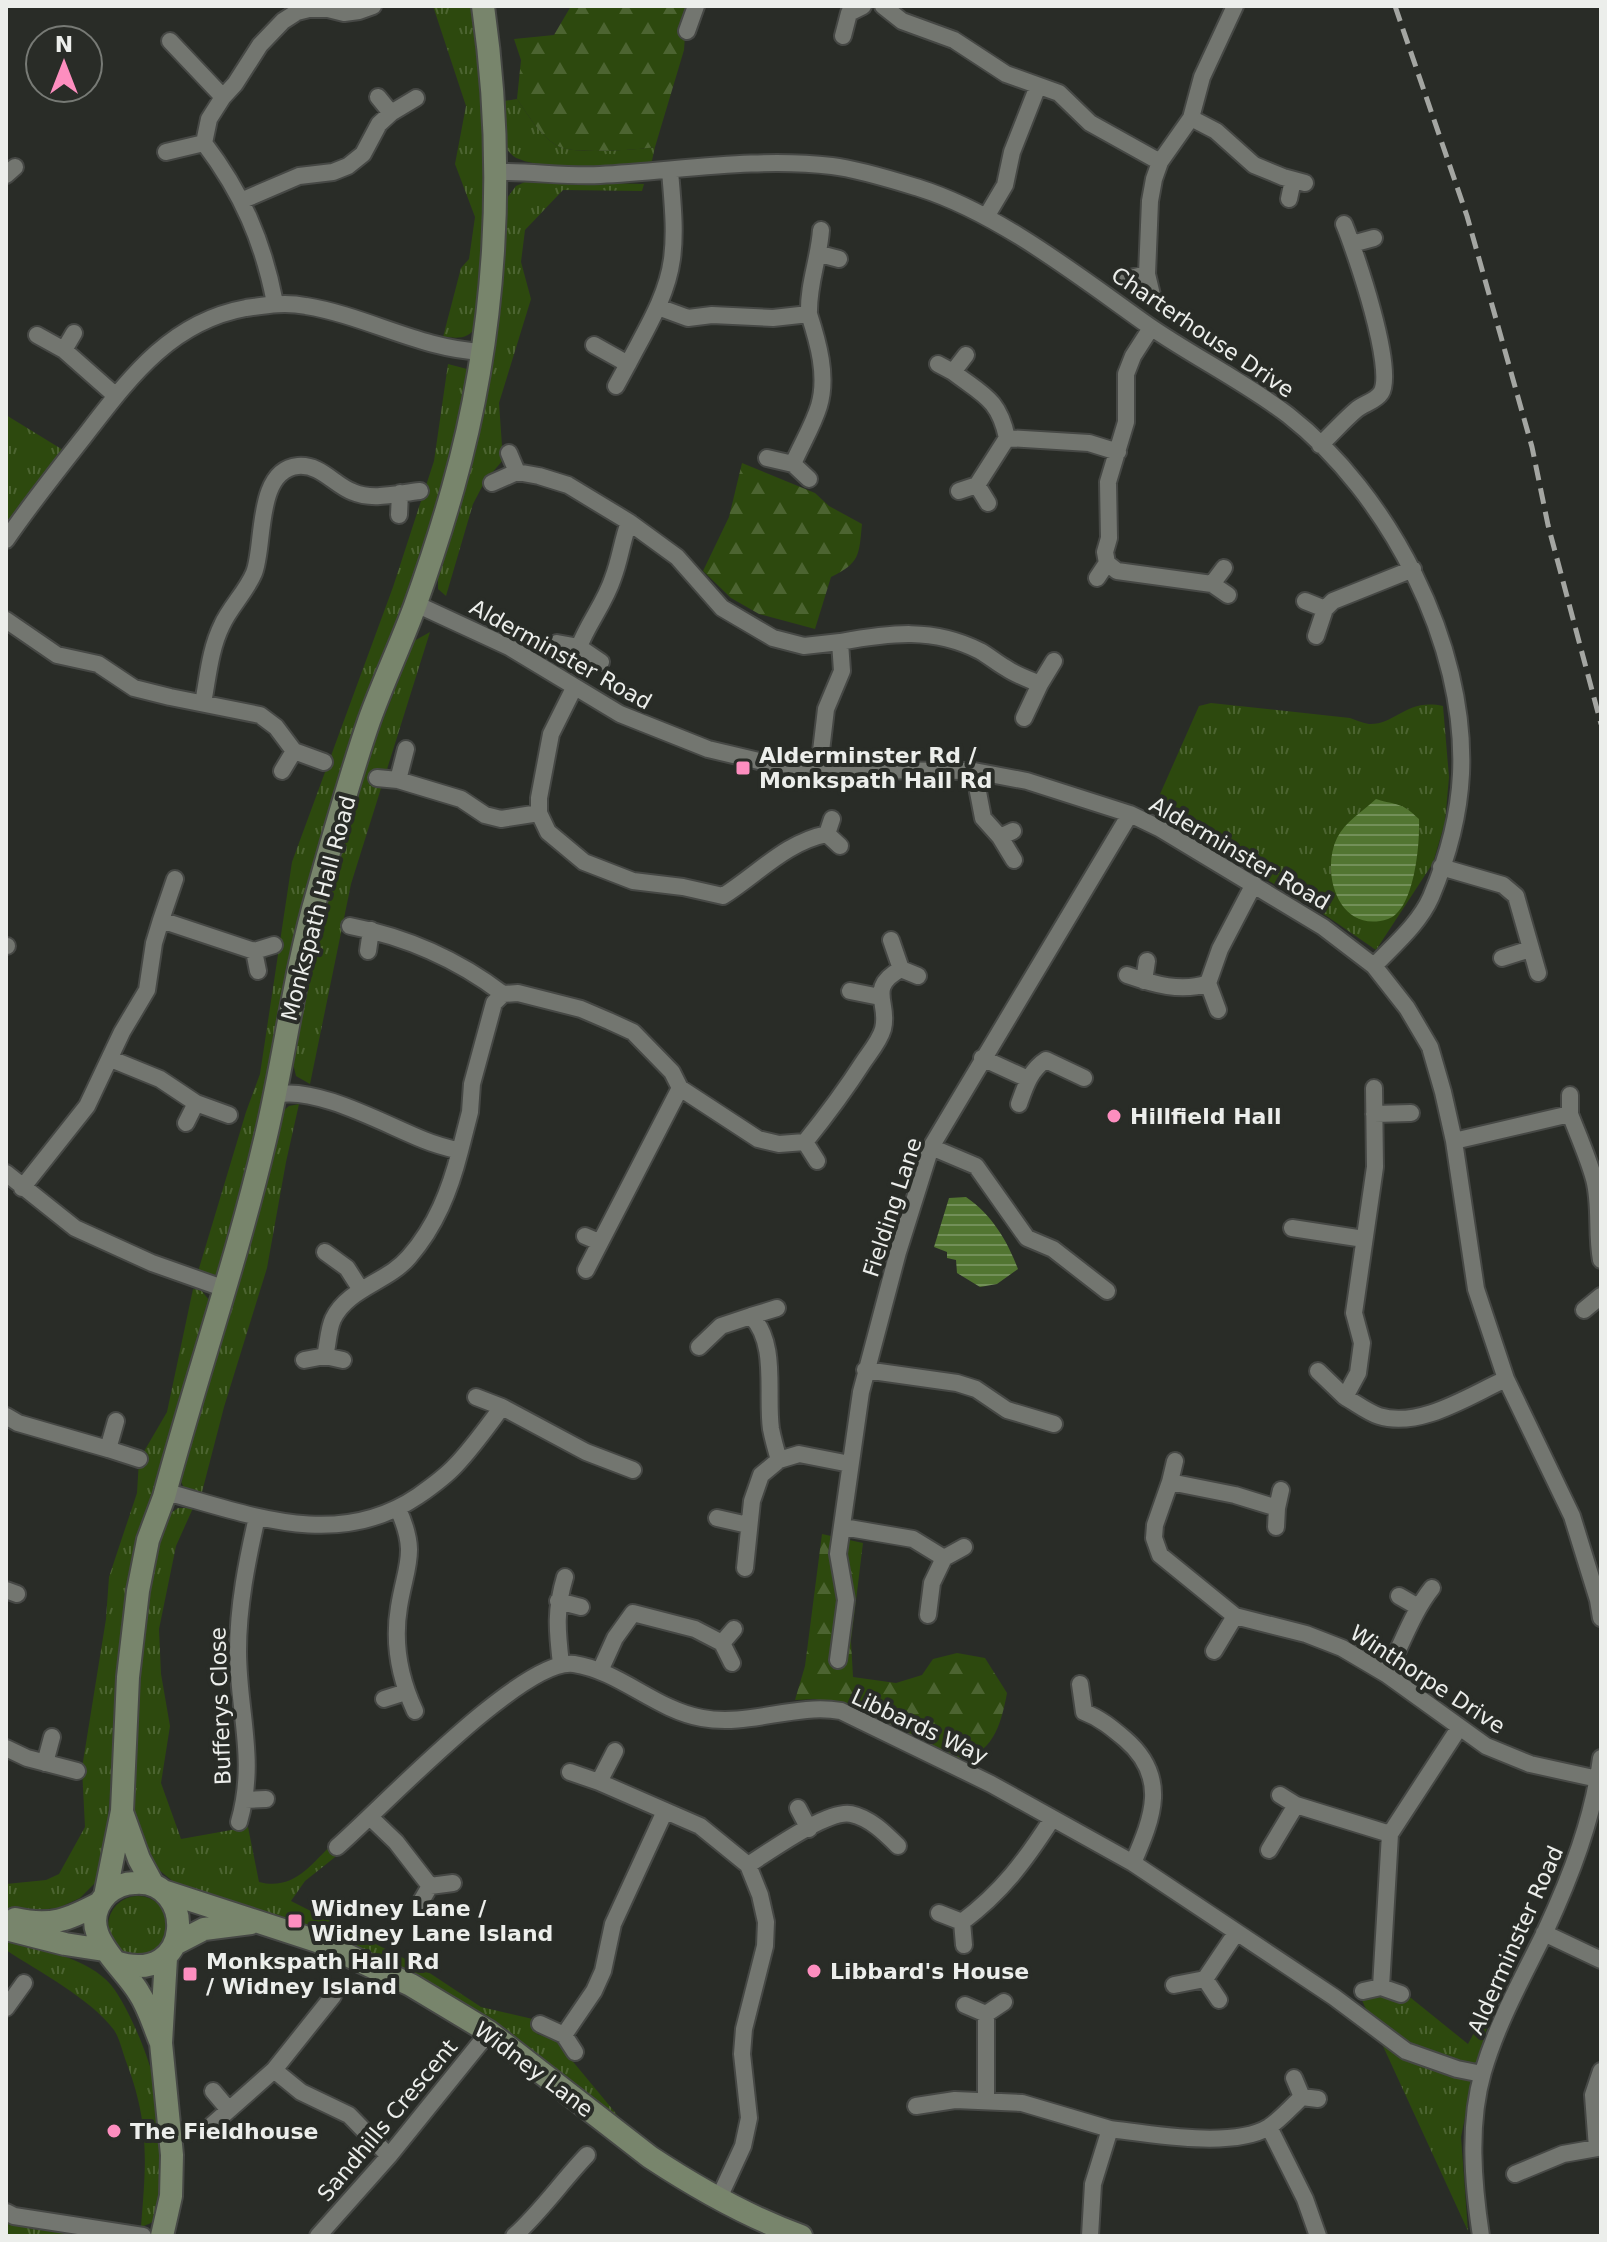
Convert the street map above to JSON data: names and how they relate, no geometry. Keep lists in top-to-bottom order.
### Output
{
  "streets": {
    "street": [
      "Charterhouse Drive",
      "Alderminster Road",
      "Monkspath Hall Road",
      "Fielding Lane",
      "Winthorpe Drive",
      "Bufferys Close",
      "Libbards Way",
      "Widney Lane",
      "Sandhills Crescent"
    ]
  },
  "crossings": [
    ["Charterhouse Drive", "Alderminster Road"],
    ["Charterhouse Drive", "Monkspath Hall Road"],
    ["Alderminster Road", "Monkspath Hall Road"],
    ["Alderminster Road", "Fielding Lane"],
    ["Alderminster Road", "Winthorpe Drive"],
    ["Alderminster Road", "Libbards Way"],
    ["Monkspath Hall Road", "Widney Lane"],
    ["Widney Lane", "Sandhills Crescent"]
  ],
  "places": {
    "transit": ["Alderminster Rd / Monkspath Hall Rd", "Widney Lane / Widney Lane Island", "Monkspath Hall Rd / Widney Island"],
    "other": ["Hillfield Hall", "Libbard's House", "The Fieldhouse"]
  },
  "north": "top"
}
